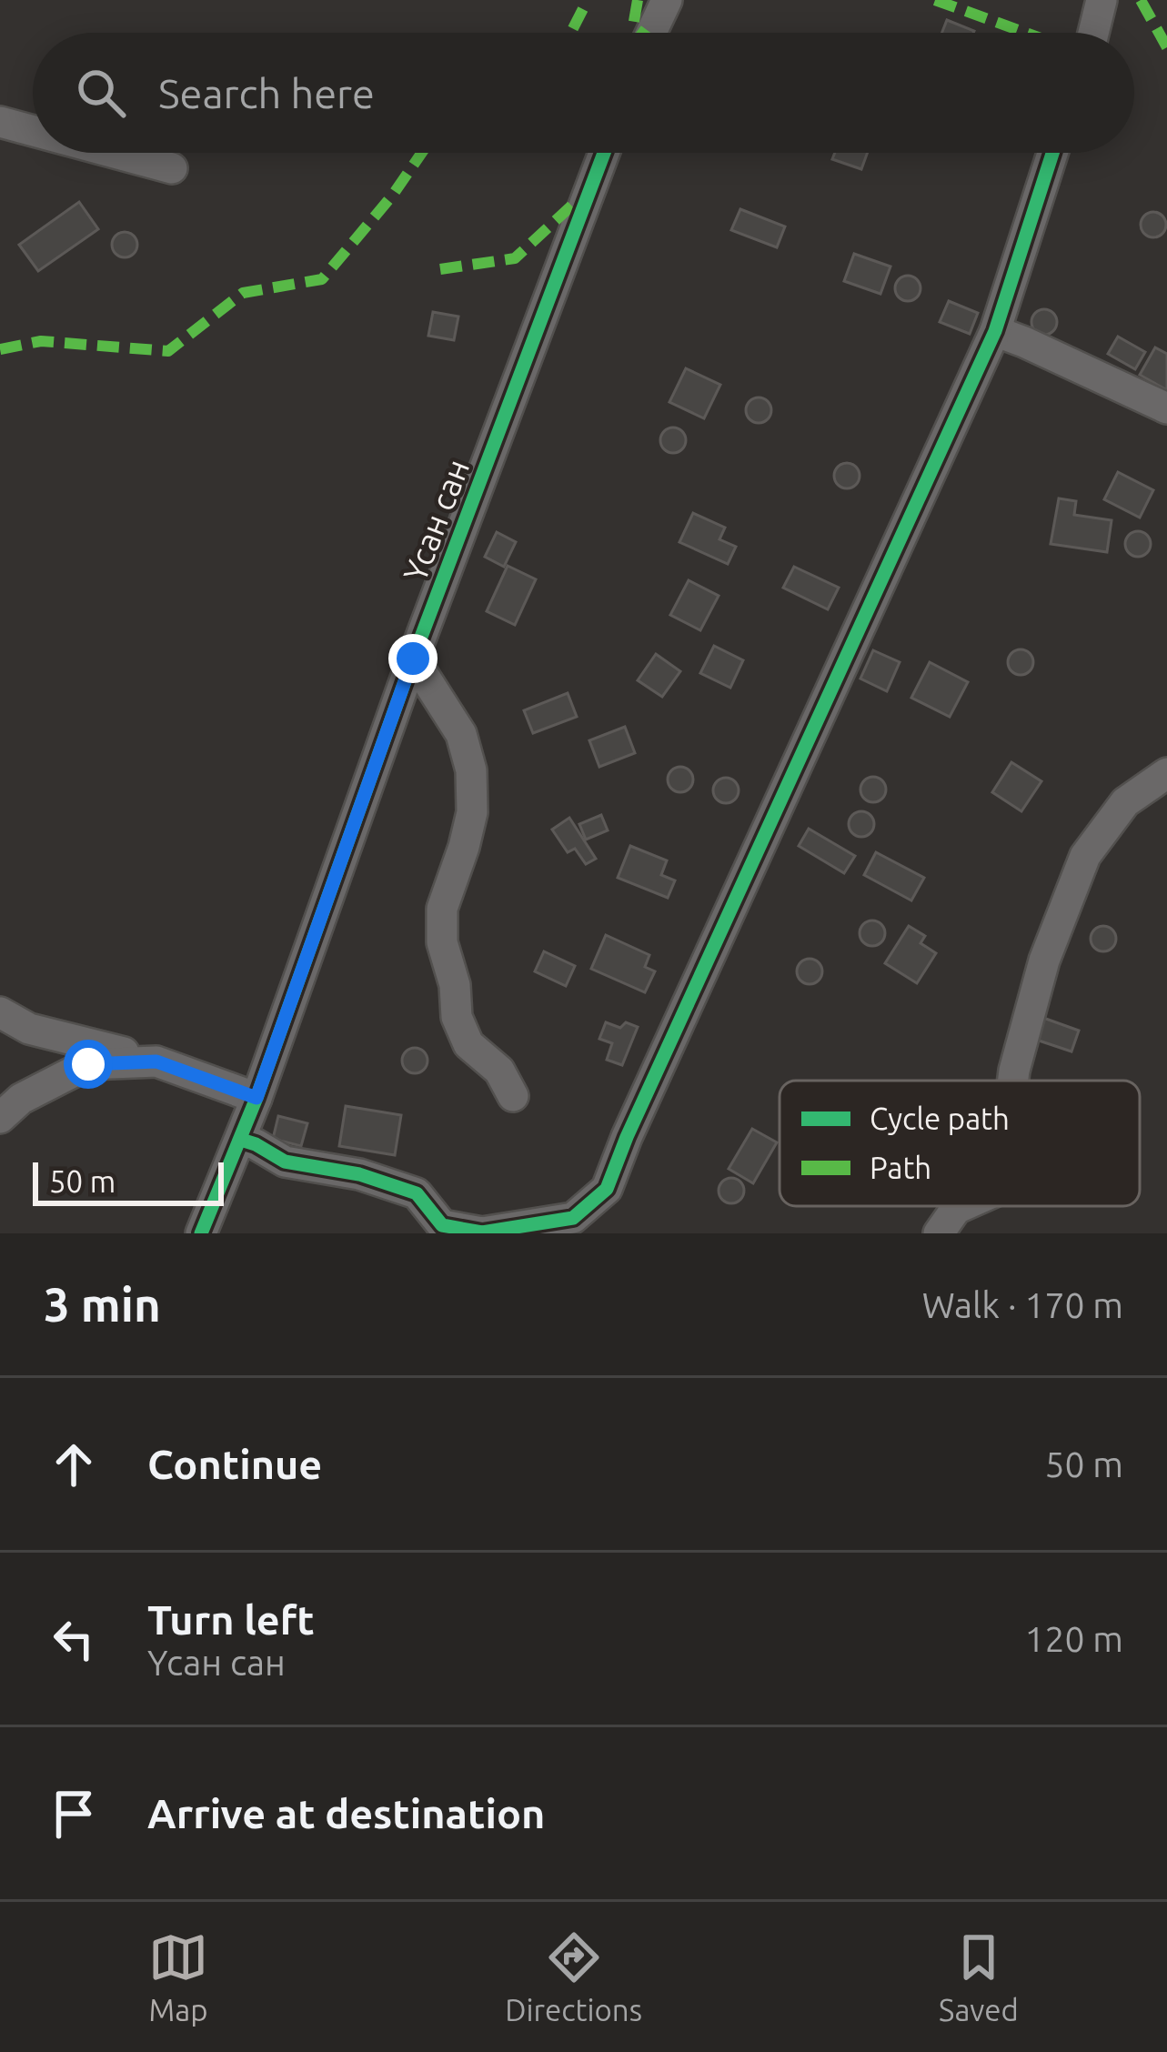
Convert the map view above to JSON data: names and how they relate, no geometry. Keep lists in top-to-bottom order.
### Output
{
  "streets": {
    "street": ["Үсан сан"]
  },
  "legend": ["Cycle path", "Path"],
  "scale_bar": "50 m",
  "page": {
    "search": "Search here",
    "scale": "50 m",
    "heading": ["3 min", "Walk · 170 m"],
    "list": [
      ["Continue", "50 m"],
      ["Turn left", "Үсан сан", "120 m"],
      "Arrive at destination"
    ],
    "nav": ["Map", "Directions", "Saved"]
  }
}
